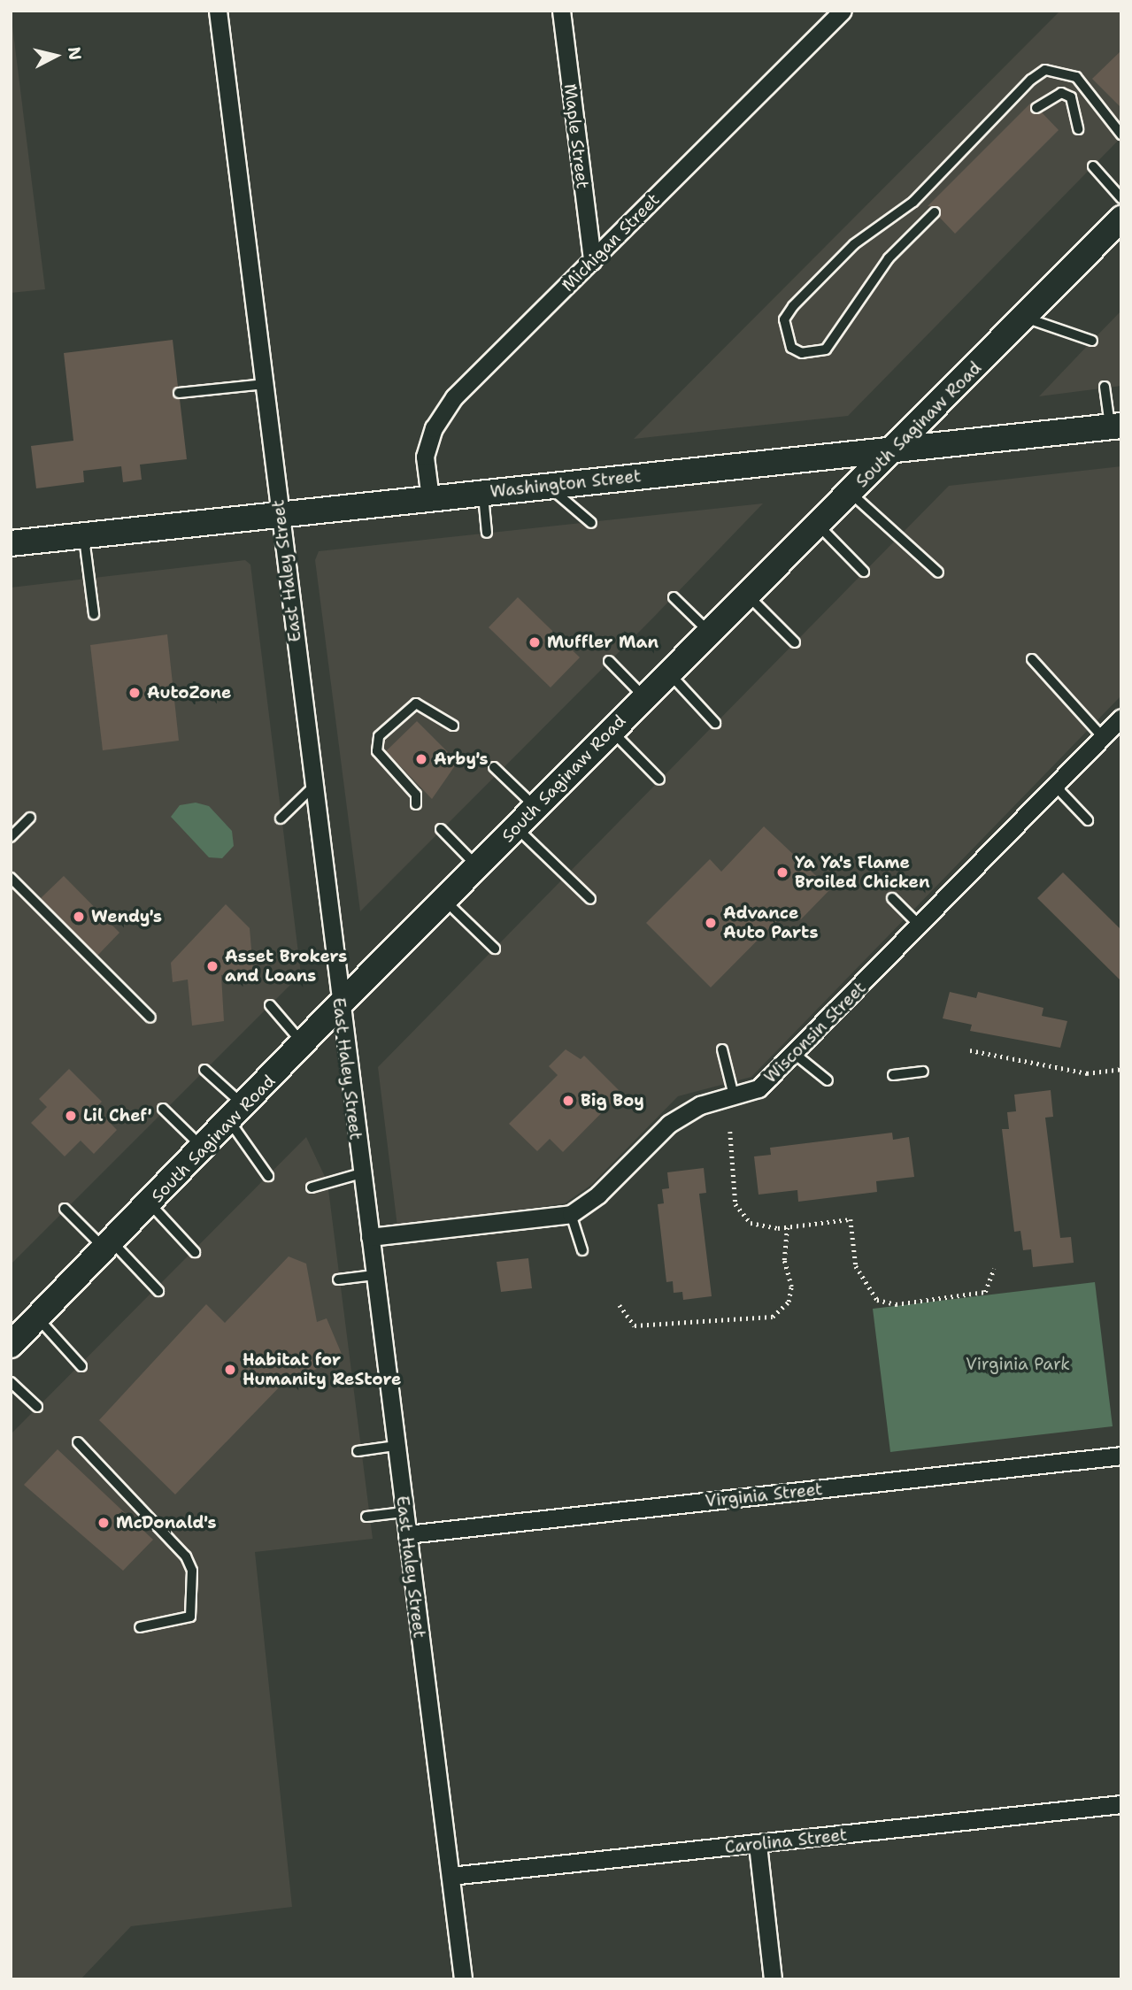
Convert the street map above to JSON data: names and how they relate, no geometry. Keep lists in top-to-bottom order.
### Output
{
  "streets": {
    "main road": ["South Saginaw Road", "Washington Street"],
    "street": [
      "Maple Street",
      "Michigan Street",
      "East Haley Street",
      "Wisconsin Street",
      "Virginia Street",
      "Carolina Street"
    ]
  },
  "crossings": [
    ["Maple Street", "Michigan Street"],
    ["Michigan Street", "Washington Street"],
    ["South Saginaw Road", "Washington Street"],
    ["South Saginaw Road", "East Haley Street"],
    ["Washington Street", "East Haley Street"],
    ["East Haley Street", "Virginia Street"],
    ["East Haley Street", "Carolina Street"]
  ],
  "parks": ["Virginia Park"],
  "places": [
    "Muffler Man",
    "AutoZone",
    "Arby's",
    "Ya Ya's Flame Broiled Chicken",
    "Wendy's",
    "Advance Auto Parts",
    "Asset Brokers and Loans",
    "Big Boy",
    "Lil Chef'",
    "Habitat for Humanity ReStore",
    "McDonald's"
  ],
  "north": "right"
}
